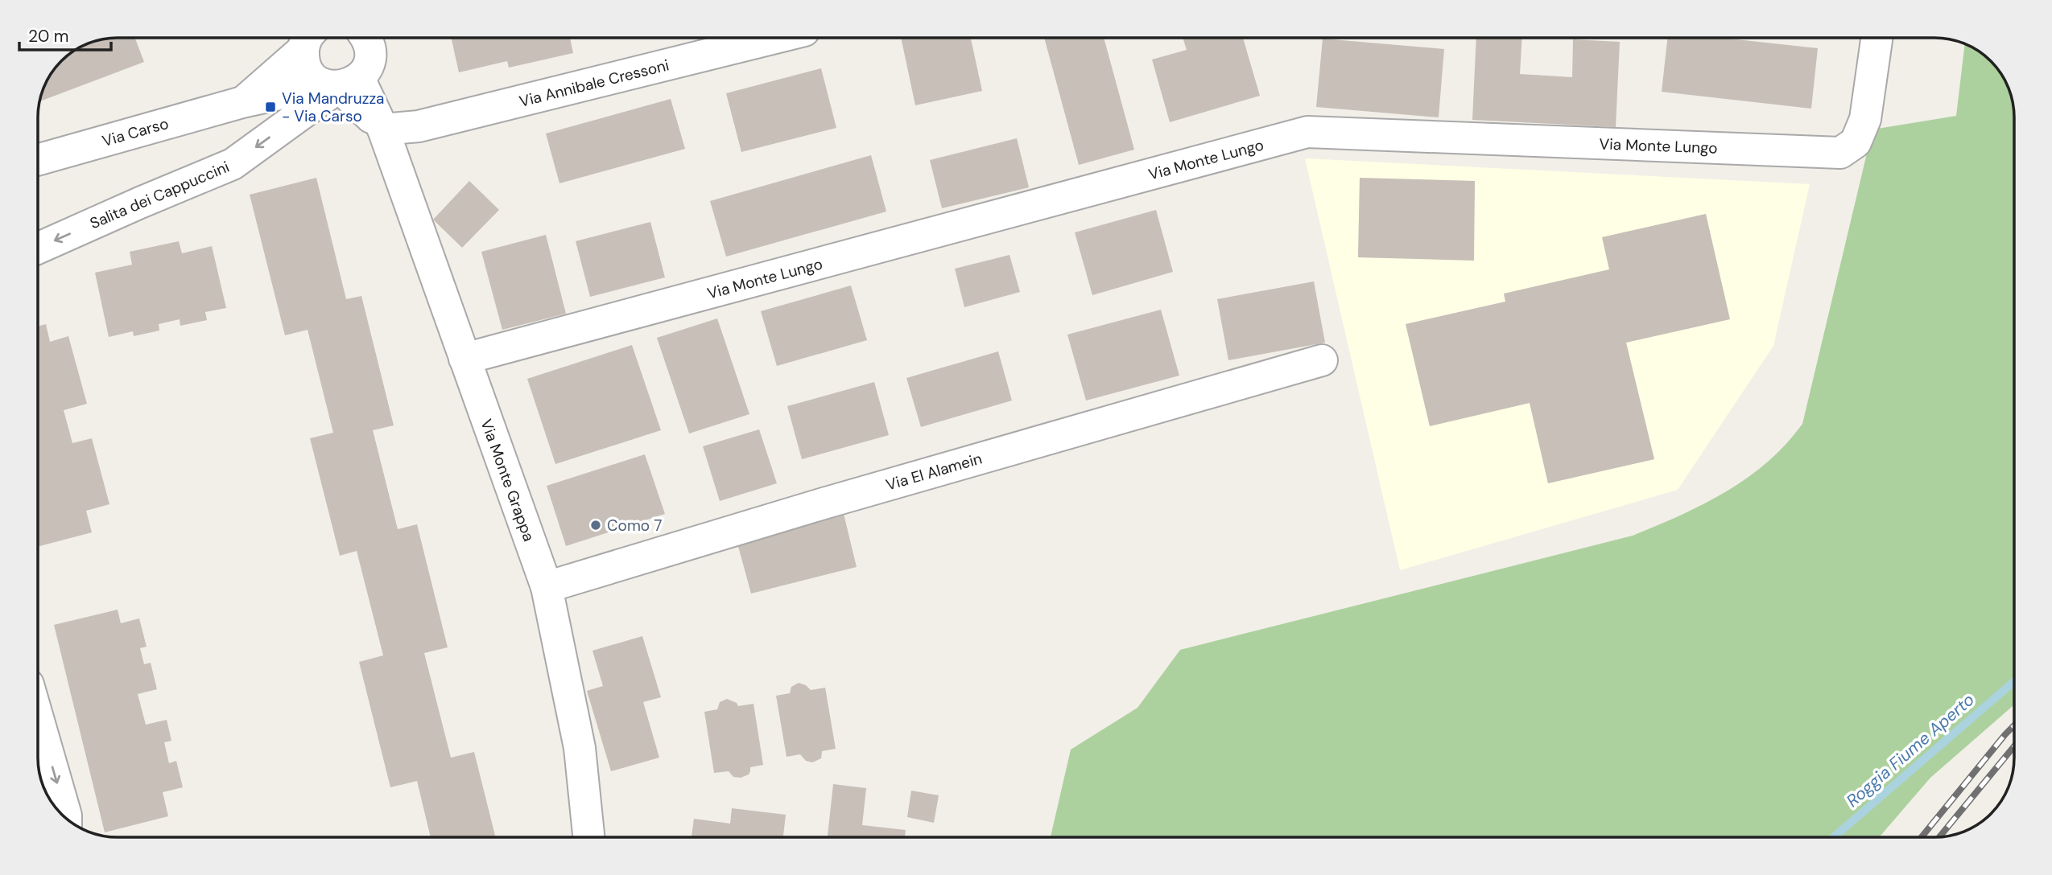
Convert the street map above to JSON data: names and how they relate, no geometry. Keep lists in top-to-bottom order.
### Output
{
  "streets": {
    "street": [
      "Via Annibale Cressoni",
      "Via Carso",
      "Via Monte Lungo",
      "Salita dei Cappuccini",
      "Via El Alamein",
      "Via Monte Grappa"
    ]
  },
  "crossings": [
    ["Via Annibale Cressoni", "Via Monte Grappa"],
    ["Via Carso", "Salita dei Cappuccini"],
    ["Via Monte Lungo", "Via Monte Grappa"],
    ["Via El Alamein", "Via Monte Grappa"]
  ],
  "one_way": ["Salita dei Cappuccini"],
  "water": ["Roggia Fiume Aperto"],
  "places": {
    "transit": ["Via Mandruzza - Via Carso"],
    "other": ["Como 7"]
  },
  "scale_bar": "20 m"
}
